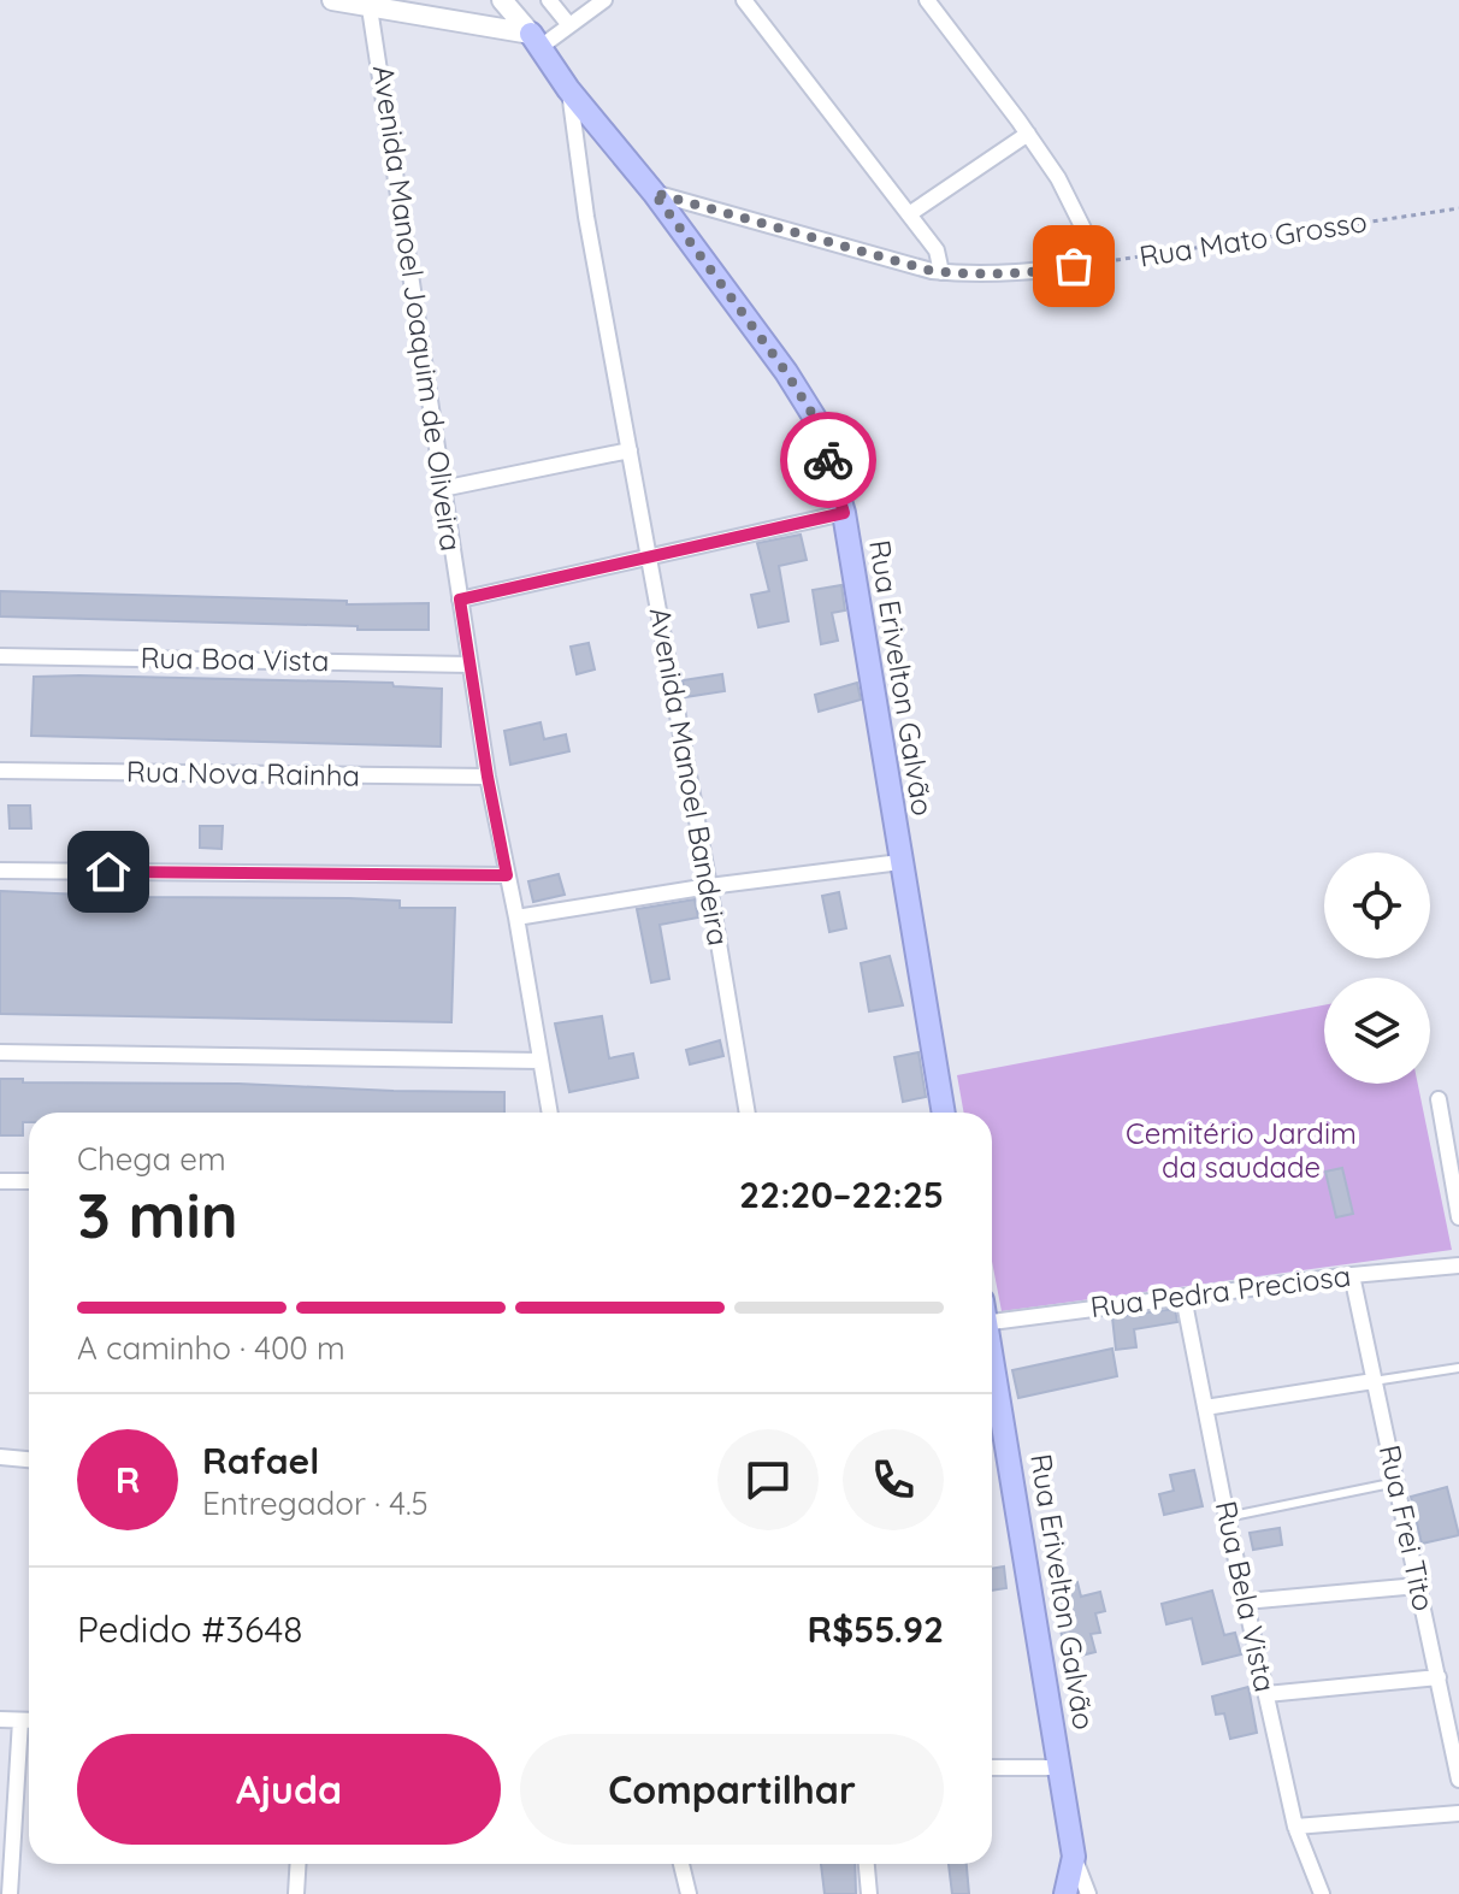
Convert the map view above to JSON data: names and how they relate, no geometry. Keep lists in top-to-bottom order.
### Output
{
  "streets": {
    "main road": ["Rua Erivelton Galvão"],
    "street": [
      "Rua Mato Grosso",
      "Avenida Manoel Joaquim de Oliveira",
      "Rua Boa Vista",
      "Rua Nova Rainha",
      "Avenida Manoel Bandeira",
      "Rua Pedra Preciosa",
      "Rua Frei Tito",
      "Rua Bela Vista"
    ]
  },
  "crossings": [
    ["Rua Mato Grosso", "Rua Erivelton Galvão"],
    ["Avenida Manoel Joaquim de Oliveira", "Rua Boa Vista"],
    ["Avenida Manoel Joaquim de Oliveira", "Rua Nova Rainha"],
    ["Rua Erivelton Galvão", "Avenida Manoel Bandeira"],
    ["Rua Pedra Preciosa", "Rua Frei Tito"],
    ["Rua Pedra Preciosa", "Rua Bela Vista"]
  ],
  "parks": ["Cemitério Jardim da saudade"],
  "page": {
    "heading": ["3 min", "Chega em", "22:20–22:25"],
    "panel": [
      "Rafael",
      "Entregador · 4.5",
      "Pedido #3648",
      "R$55.92"
    ],
    "bar": "A caminho · 400 m",
    "round": "R",
    "buttons": ["Ajuda", "Compartilhar"]
  }
}
